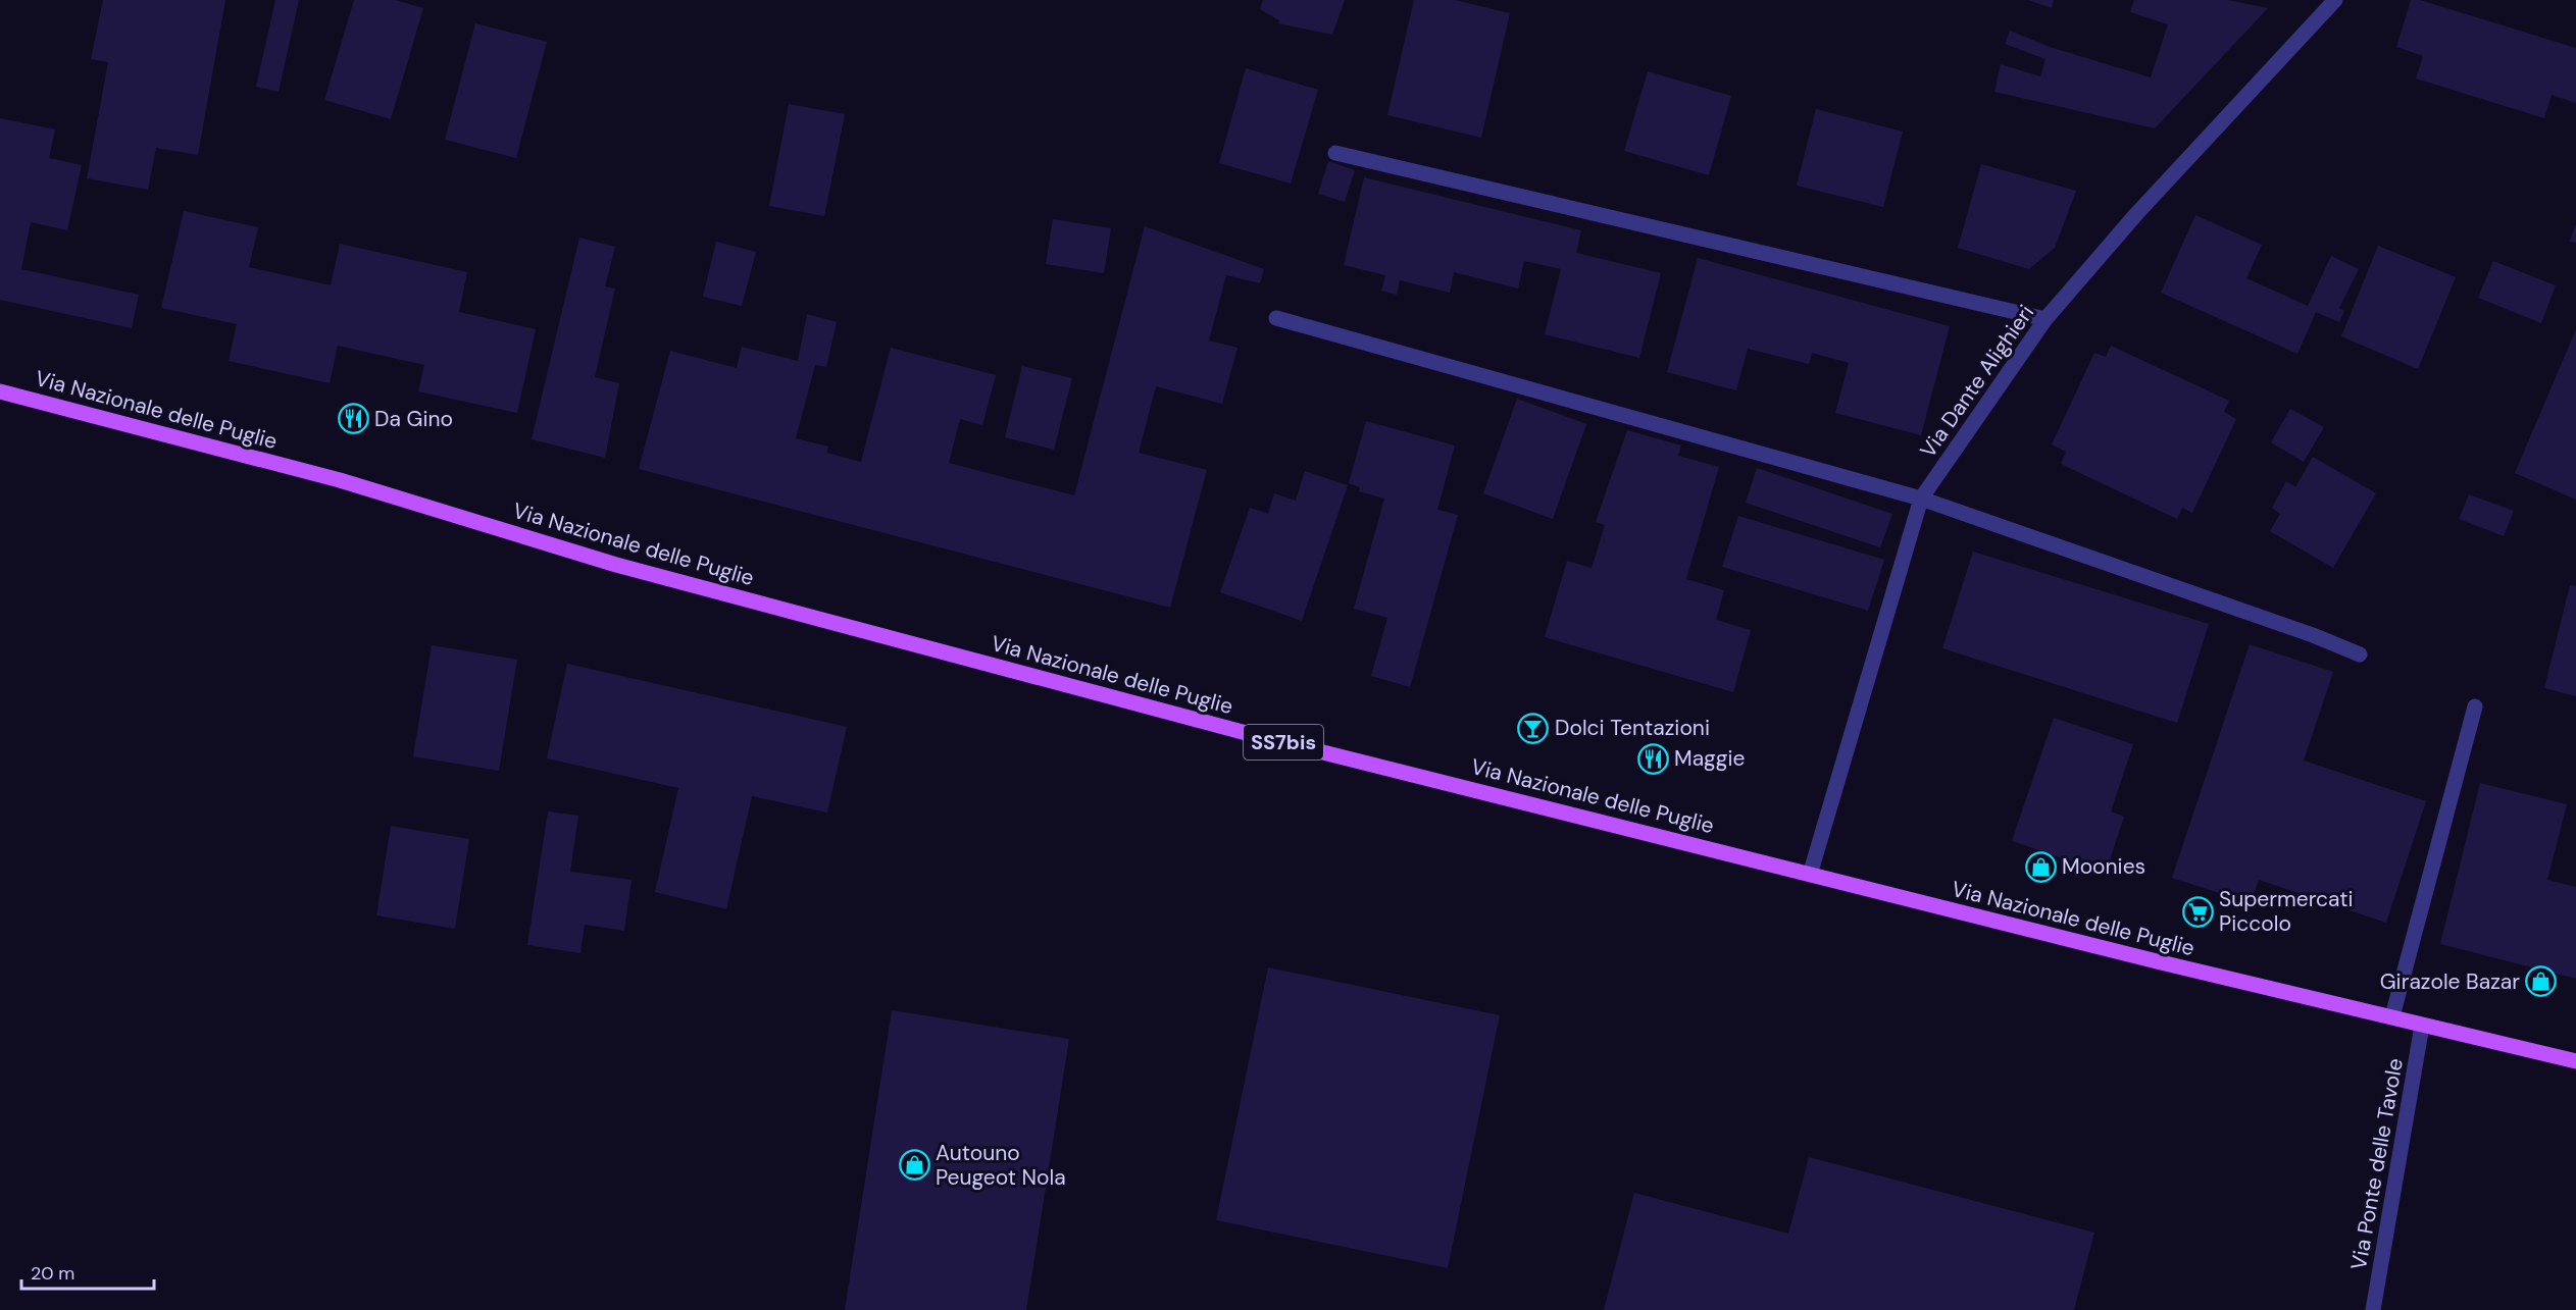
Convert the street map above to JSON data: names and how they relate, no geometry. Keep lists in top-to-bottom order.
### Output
{
  "streets": {
    "main road": ["Via Nazionale delle Puglie", "SS7bis"],
    "street": ["Via Dante Alighieri", "Via Ponte delle Tavole"]
  },
  "crossings": [
    ["Via Dante Alighieri", "Via Nazionale delle Puglie"],
    ["Via Nazionale delle Puglie", "Via Ponte delle Tavole"]
  ],
  "places": {
    "restaurant": ["Da Gino", "Maggie"],
    "bar": ["Dolci Tentazioni"],
    "shop": ["Moonies", "Girazole Bazar", "Autouno Peugeot Nola"],
    "supermarket": ["Supermercati Piccolo"]
  },
  "scale_bar": "20 m"
}
